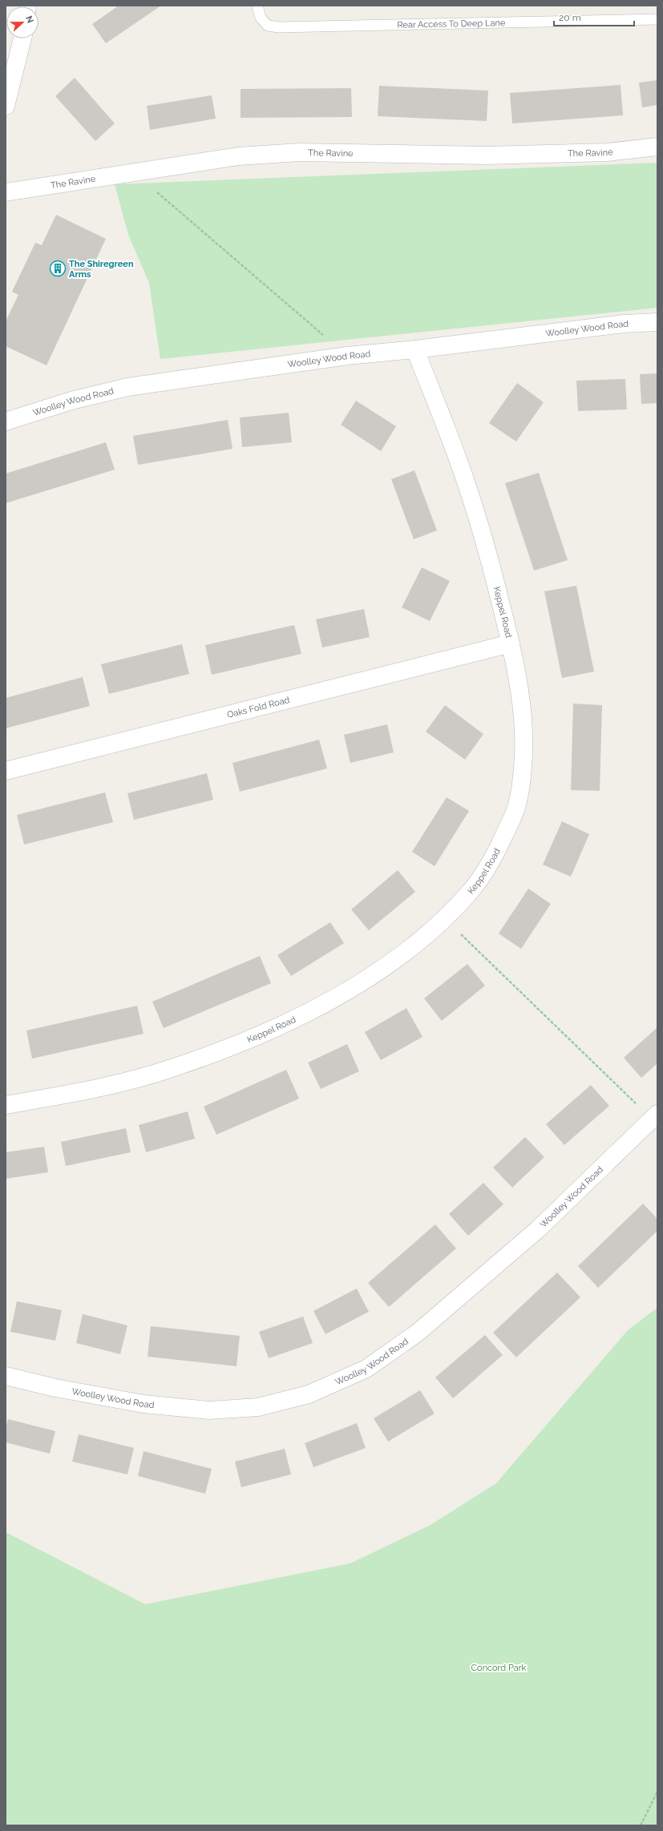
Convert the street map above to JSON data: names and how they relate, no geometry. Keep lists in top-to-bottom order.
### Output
{
  "streets": {
    "street": [
      "The Ravine",
      "Woolley Wood Road",
      "Keppel Road",
      "Oaks Fold Road"
    ],
    "lane": ["Rear Access To Deep Lane"]
  },
  "crossings": [
    ["Woolley Wood Road", "Keppel Road"],
    ["Keppel Road", "Oaks Fold Road"]
  ],
  "parks": ["Concord Park"],
  "places": {
    "building": ["The Shiregreen Arms"]
  },
  "scale_bar": "20 m",
  "north": "right"
}
